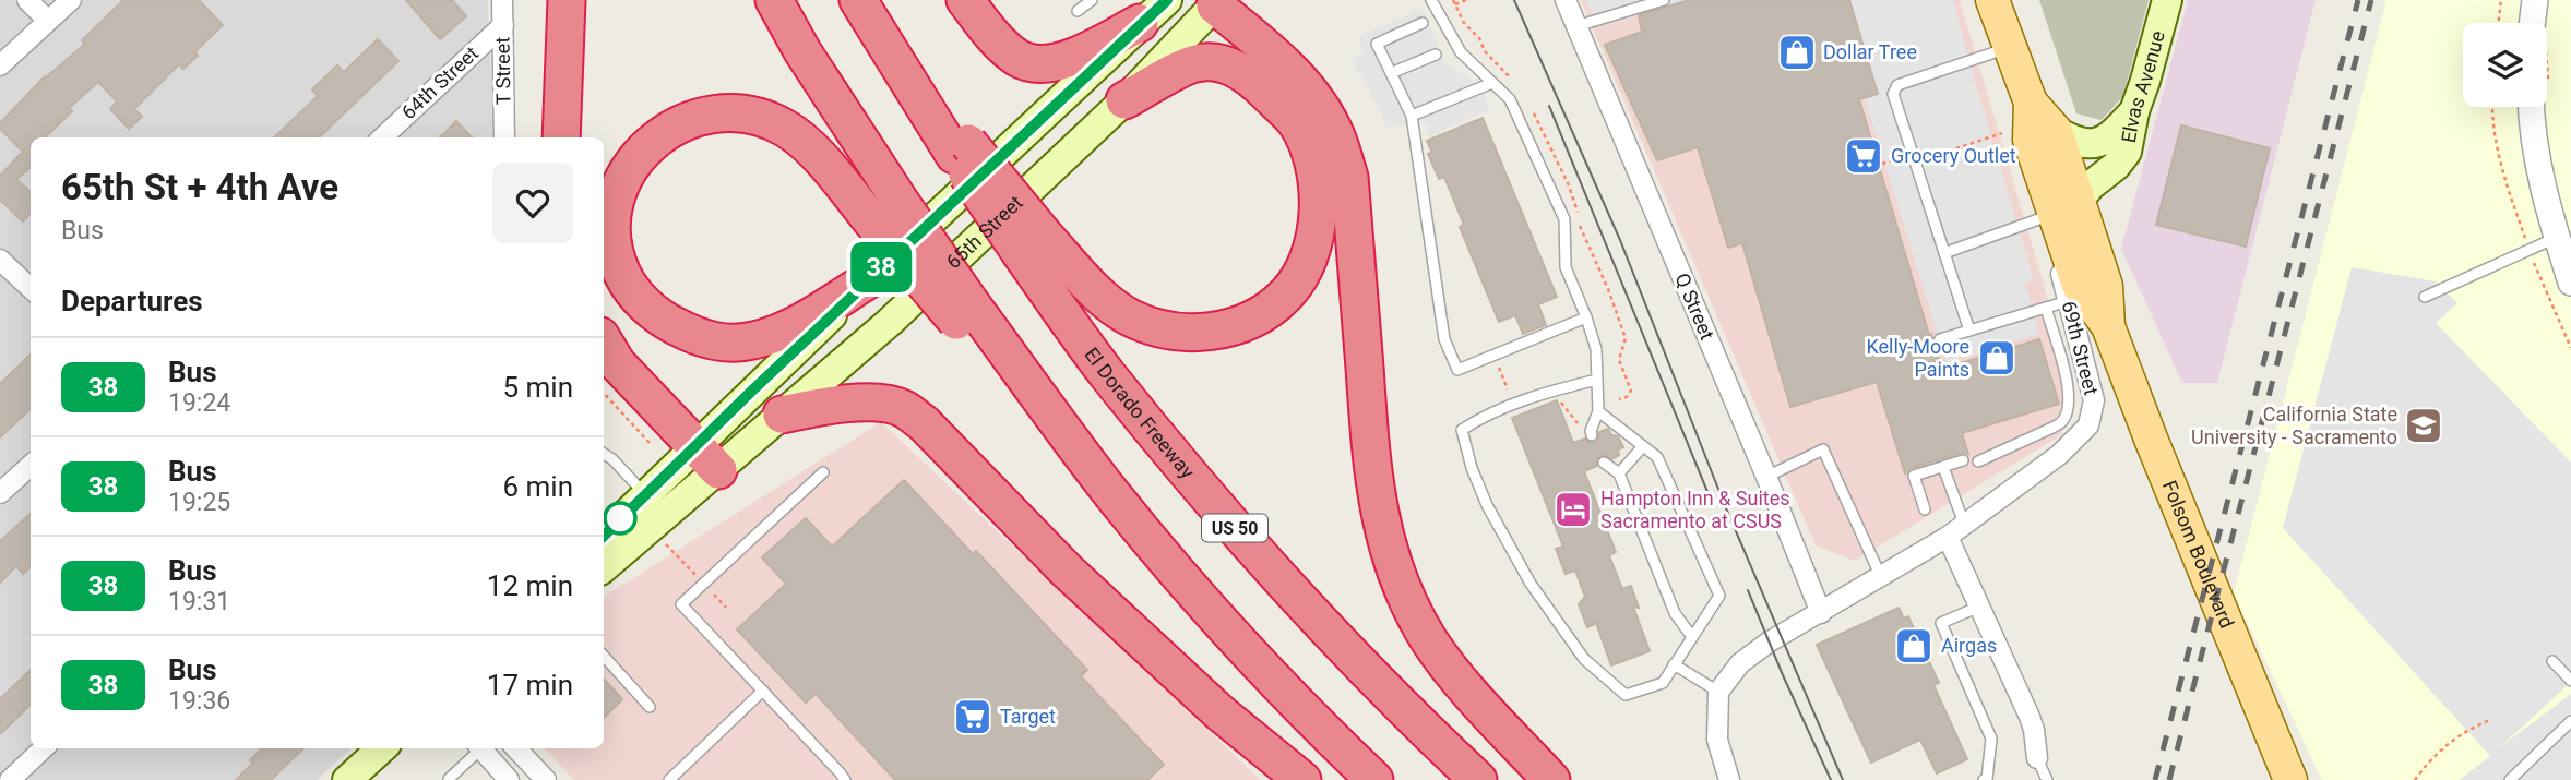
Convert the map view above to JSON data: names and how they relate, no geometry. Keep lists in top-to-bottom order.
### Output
{
  "streets": {
    "highway": ["El Dorado Freeway", "US 50"],
    "main road": ["Elvas Avenue", "65th Street", "Folsom Boulevard"],
    "street": [
      "T Street",
      "64th Street",
      "Q Street",
      "69th Street"
    ]
  },
  "crossings": [
    ["T Street", "64th Street"],
    ["Elvas Avenue", "Folsom Boulevard"],
    ["Q Street", "69th Street"],
    ["69th Street", "Folsom Boulevard"]
  ],
  "places": {
    "shop": ["Dollar Tree", "Kelly-Moore Paints", "Airgas"],
    "supermarket": ["Grocery Outlet", "Target"],
    "school or university": ["California State University - Sacramento"],
    "hotel": ["Hampton Inn & Suites Sacramento at CSUS"]
  },
  "lines": ["bus line 38"],
  "page": {
    "on_map": "38",
    "heading": [
      ["65th St + 4th Ave", "Bus"],
      "Departures"
    ],
    "list": [
      {
        "mark": "38",
        "name": "Bus",
        "note": "19:24",
        "value": "5 min"
      },
      {
        "mark": "38",
        "name": "Bus",
        "note": "19:25",
        "value": "6 min"
      },
      {
        "mark": "38",
        "name": "Bus",
        "note": "19:31",
        "value": "12 min"
      },
      {
        "mark": "38",
        "name": "Bus",
        "note": "19:36",
        "value": "17 min"
      }
    ]
  }
}
